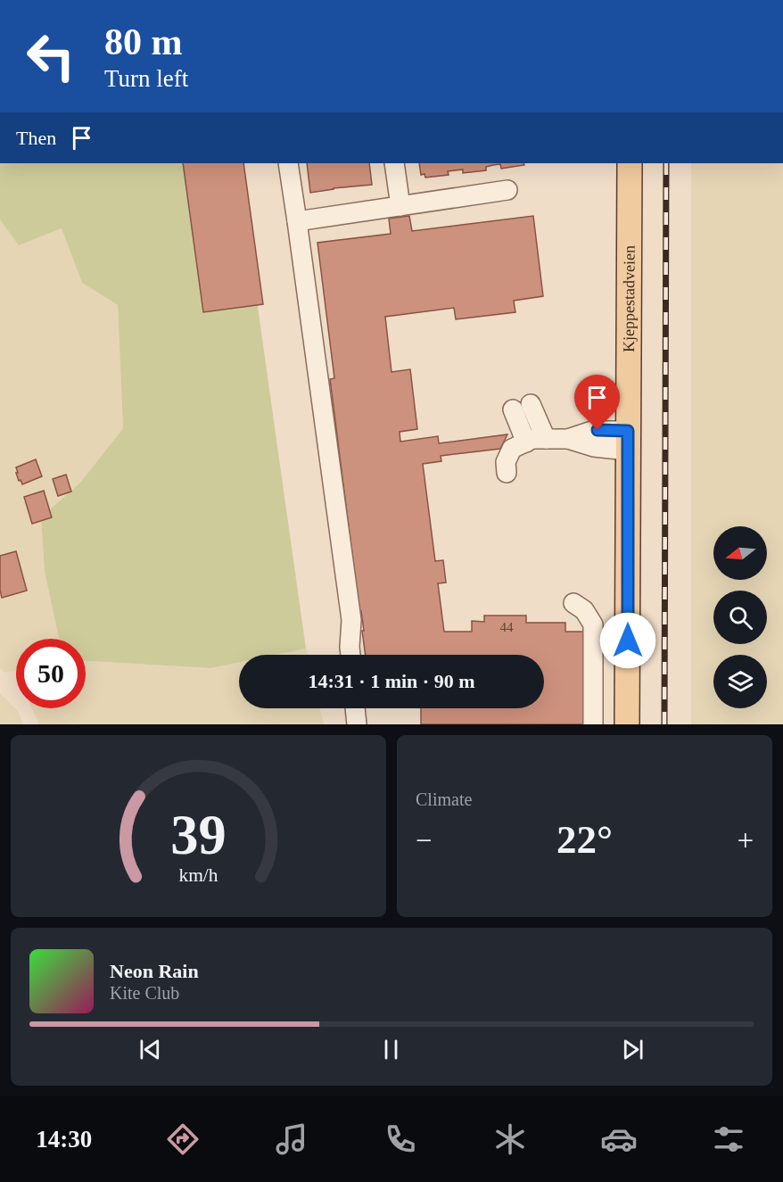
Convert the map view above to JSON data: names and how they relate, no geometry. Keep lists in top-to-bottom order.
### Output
{
  "streets": {
    "main road": ["Kjeppestadveien"]
  },
  "house_numbers": ["44"],
  "north": "left",
  "page": {
    "turn": ["80 m", "Turn left"],
    "then": "Then",
    "limit": "50",
    "trip": "14:31 · 1 min · 90 m",
    "tile": "Climate",
    "heat": ["−", "22°", "+"],
    "song": ["Neon Rain", "Kite Club"],
    "tabs": "14:30",
    "gauge": ["39", "km/h"]
  }
}
